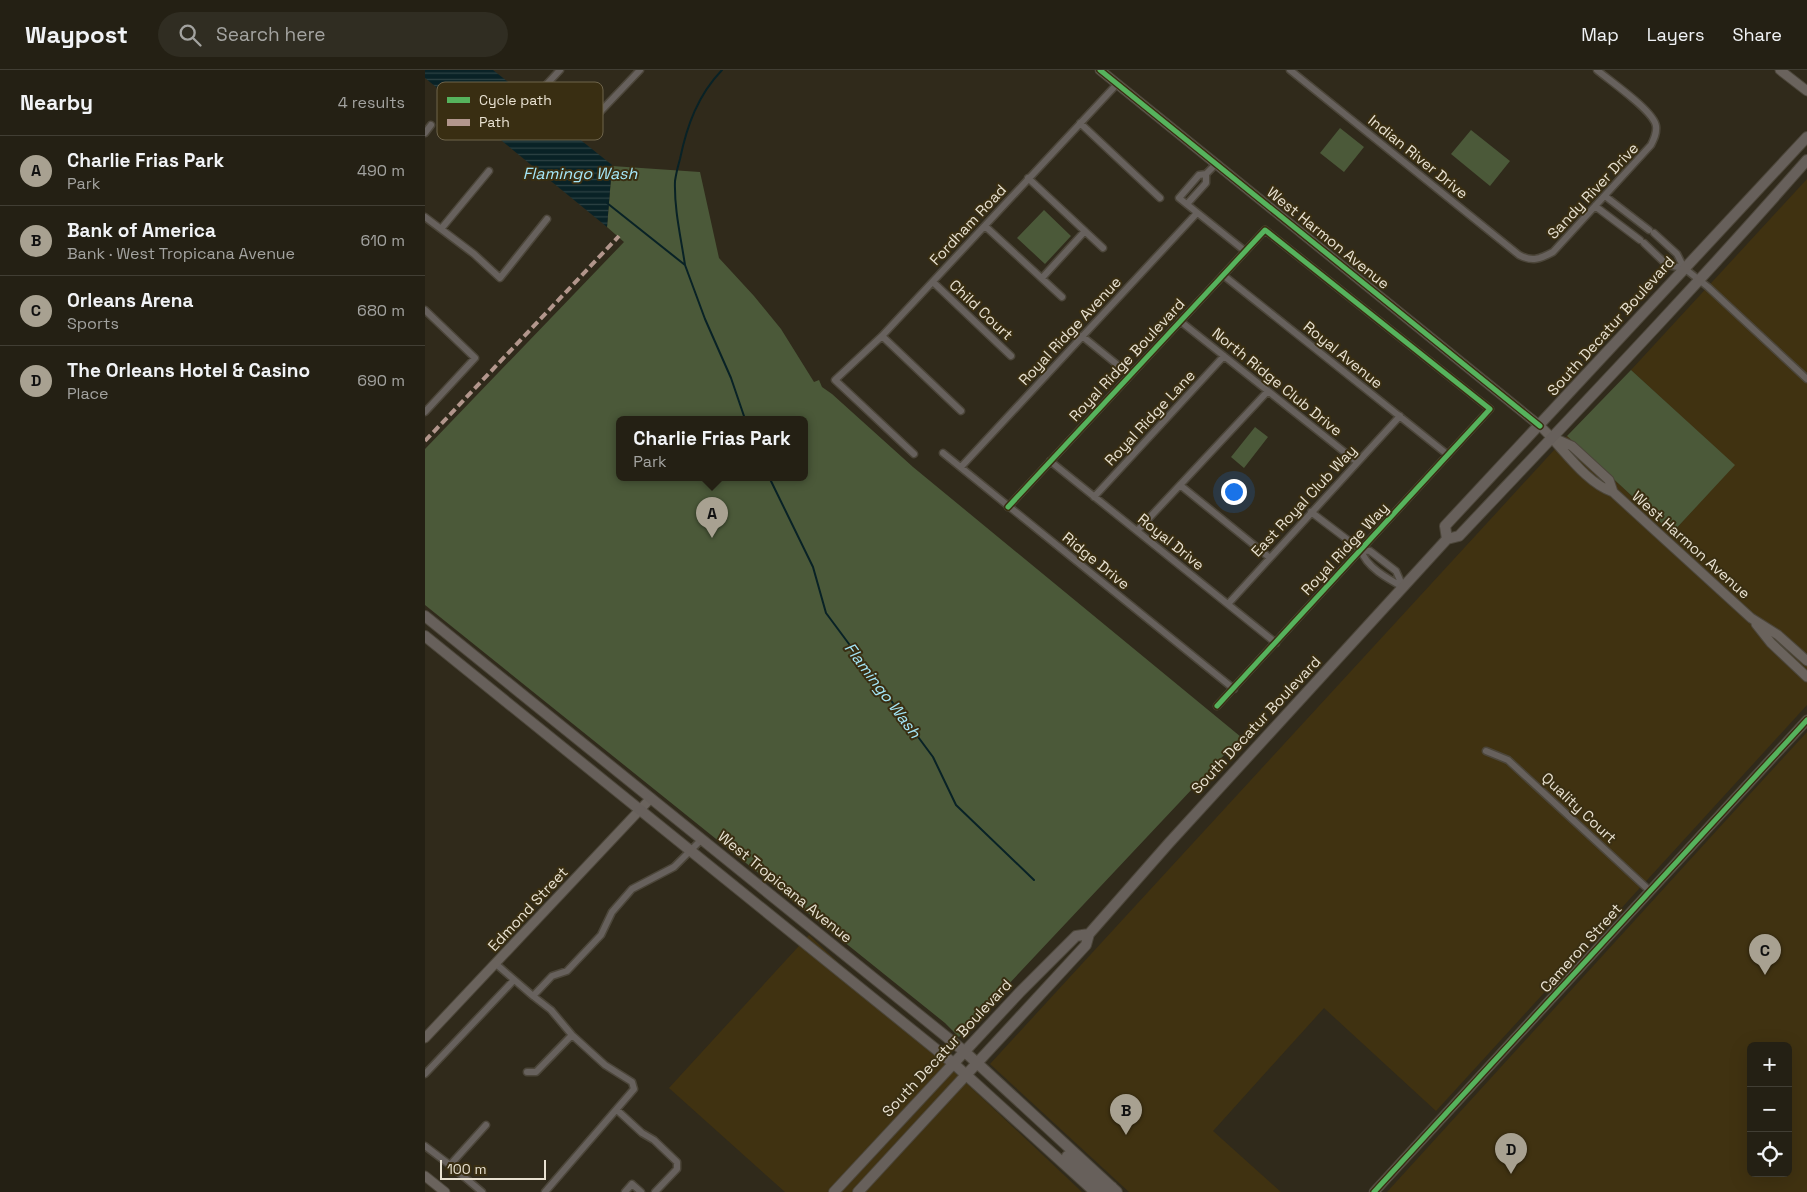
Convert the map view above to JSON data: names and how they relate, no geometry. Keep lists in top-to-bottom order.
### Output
{
  "streets": {
    "main road": ["South Decatur Boulevard", "West Tropicana Avenue"],
    "street": [
      "Indian River Drive",
      "Sandy River Drive",
      "Fordham Road",
      "West Harmon Avenue",
      "Child Court",
      "Royal Ridge Avenue",
      "Royal Avenue",
      "Royal Ridge Boulevard",
      "North Ridge Club Drive",
      "Royal Ridge Lane",
      "East Royal Club Way",
      "Royal Drive",
      "Royal Ridge Way",
      "Ridge Drive",
      "Quality Court",
      "Edmond Street",
      "Cameron Street"
    ]
  },
  "crossings": [
    ["Indian River Drive", "Sandy River Drive"],
    ["Fordham Road", "West Harmon Avenue"],
    ["Fordham Road", "Child Court"],
    ["West Harmon Avenue", "South Decatur Boulevard"],
    ["South Decatur Boulevard", "West Tropicana Avenue"],
    ["Royal Ridge Avenue", "Ridge Drive"],
    ["Royal Avenue", "Royal Ridge Boulevard"],
    ["Royal Avenue", "East Royal Club Way"],
    ["Royal Avenue", "Royal Ridge Way"],
    ["Royal Ridge Boulevard", "North Ridge Club Drive"],
    ["Royal Ridge Boulevard", "Royal Drive"],
    ["Royal Ridge Boulevard", "Royal Ridge Way"],
    ["Royal Ridge Boulevard", "Ridge Drive"],
    ["North Ridge Club Drive", "Royal Ridge Lane"],
    ["North Ridge Club Drive", "East Royal Club Way"],
    ["Royal Ridge Lane", "Royal Drive"],
    ["East Royal Club Way", "Royal Drive"],
    ["Royal Drive", "Royal Ridge Way"],
    ["Royal Ridge Way", "Ridge Drive"],
    ["Quality Court", "Cameron Street"],
    ["West Tropicana Avenue", "Edmond Street"]
  ],
  "water": ["Flamingo Wash"],
  "legend": ["Cycle path", "Path"],
  "scale_bar": "100 m",
  "page": {
    "header": "Waypost",
    "search": "Search here",
    "nav": ["Map", "Layers", "Share"],
    "heading": ["Nearby", "4 results"],
    "list": [
      {
        "mark": "A",
        "name": "Charlie Frias Park",
        "note": "Park",
        "value": "490 m"
      },
      {
        "mark": "B",
        "name": "Bank of America",
        "note": "Bank · West Tropicana Avenue",
        "value": "610 m"
      },
      {
        "mark": "C",
        "name": "Orleans Arena",
        "note": "Sports",
        "value": "680 m"
      },
      {
        "mark": "D",
        "name": "The Orleans Hotel & Casino",
        "note": "Place",
        "value": "690 m"
      }
    ],
    "popup": ["Charlie Frias Park", "Park"],
    "pins": [
      "A",
      "C",
      "B",
      "D"
    ],
    "map_buttons": ["+", "−"],
    "scale": "100 m"
  }
}
